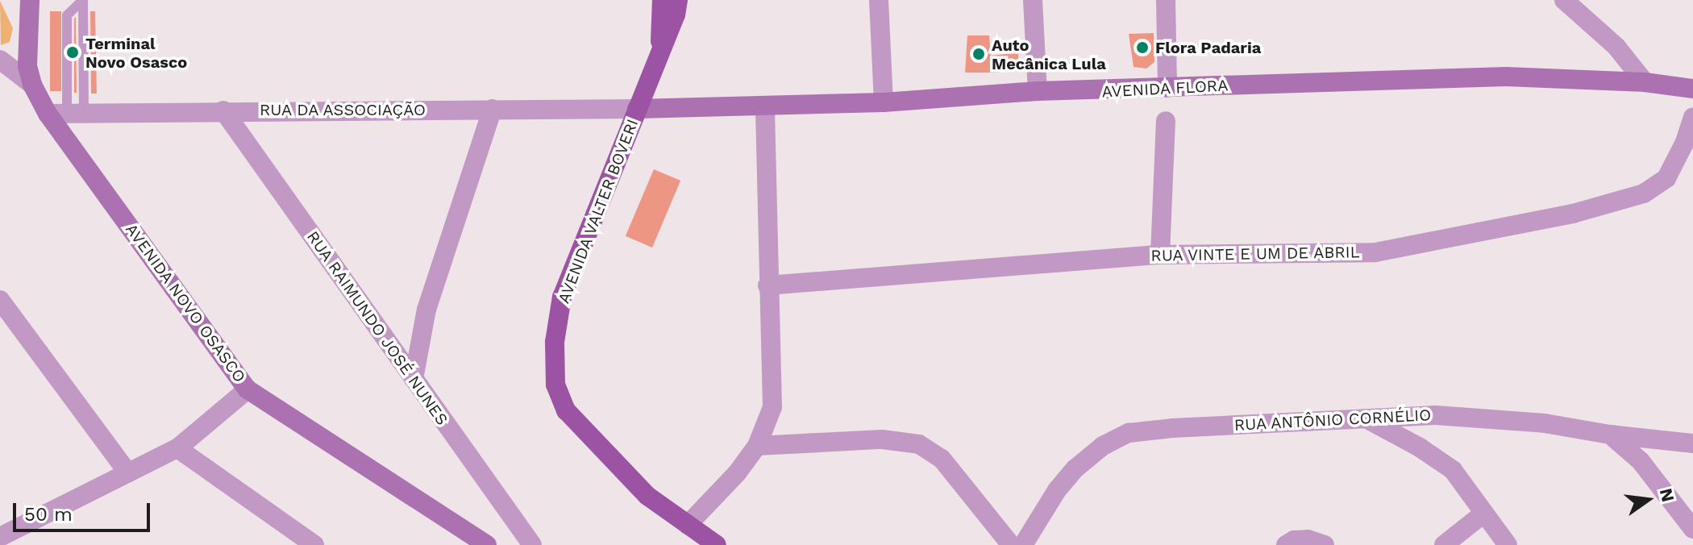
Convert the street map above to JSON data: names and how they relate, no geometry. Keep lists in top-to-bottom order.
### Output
{
  "streets": {
    "main road": ["AVENIDA FLORA", "AVENIDA VALTER BOVERI", "AVENIDA NOVO OSASCO"],
    "street": [
      "RUA DA ASSOCIAÇÃO",
      "RUA VINTE E UM DE ABRIL",
      "RUA RAIMUNDO JOSÉ NUNES",
      "RUA ANTÔNIO CORNÉLIO"
    ]
  },
  "crossings": [
    ["AVENIDA FLORA", "RUA DA ASSOCIAÇÃO"],
    ["AVENIDA FLORA", "AVENIDA VALTER BOVERI"],
    ["RUA DA ASSOCIAÇÃO", "AVENIDA VALTER BOVERI"],
    ["RUA DA ASSOCIAÇÃO", "AVENIDA NOVO OSASCO"],
    ["RUA DA ASSOCIAÇÃO", "RUA RAIMUNDO JOSÉ NUNES"]
  ],
  "places": ["Flora Padaria", "Terminal Novo Osasco", "Auto Mecânica Lula"],
  "scale_bar": "50 m",
  "north": "right"
}
